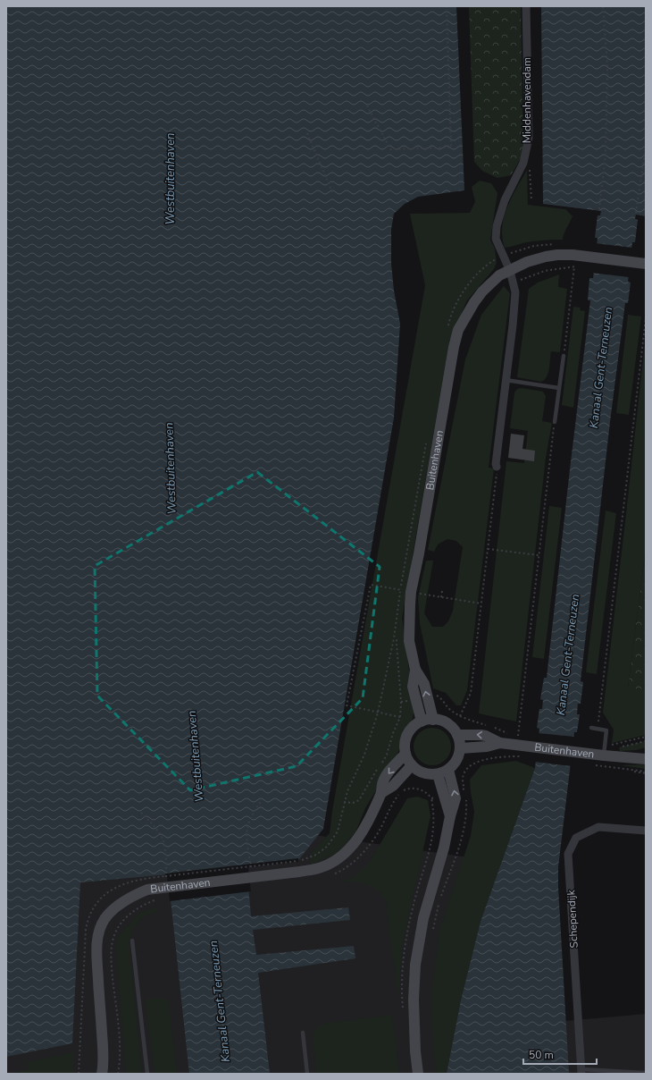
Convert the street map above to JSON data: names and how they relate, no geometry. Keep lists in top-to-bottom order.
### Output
{
  "streets": {
    "main road": ["Buitenhaven"],
    "street": ["Middenhavendam", "Schependijk"]
  },
  "crossings": [
    ["Middenhavendam", "Buitenhaven"]
  ],
  "water": ["Westbuitenhaven", "Kanaal Gent-Terneuzen"],
  "scale_bar": "50 m"
}
